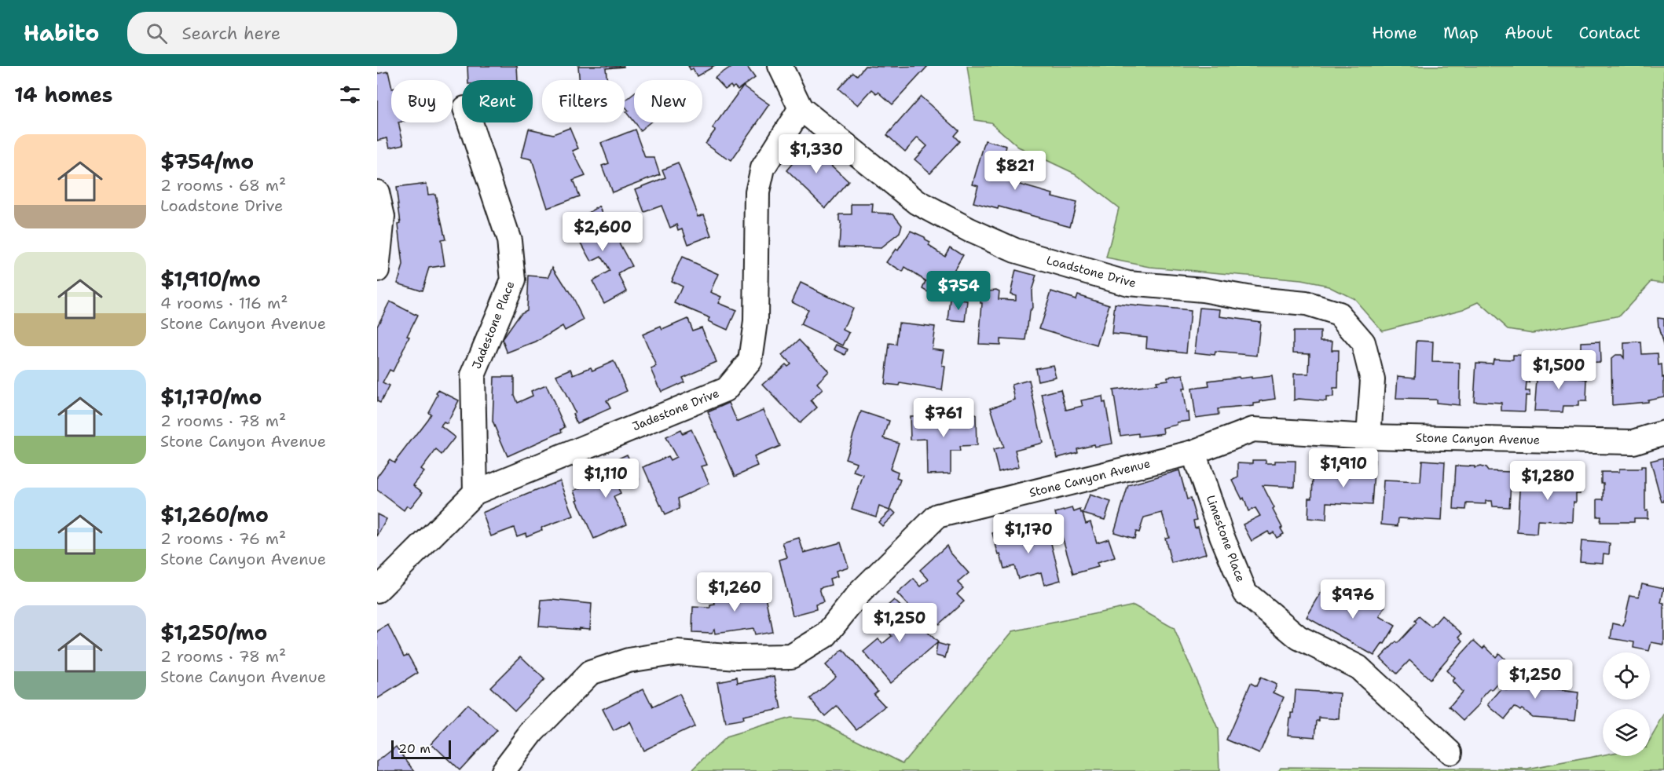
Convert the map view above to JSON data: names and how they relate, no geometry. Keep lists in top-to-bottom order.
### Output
{
  "streets": {
    "street": [
      "Loadstone Drive",
      "Jadestone Place",
      "Jadestone Drive",
      "Stone Canyon Avenue",
      "Limestone Place"
    ]
  },
  "crossings": [
    ["Loadstone Drive", "Jadestone Drive"],
    ["Loadstone Drive", "Stone Canyon Avenue"],
    ["Jadestone Place", "Jadestone Drive"],
    ["Stone Canyon Avenue", "Limestone Place"]
  ],
  "scale_bar": "20 m",
  "page": {
    "header": "Habito",
    "search": "Search here",
    "nav": [
      "Home",
      "Map",
      "About",
      "Contact"
    ],
    "heading": "14 homes",
    "chip": [
      "Buy",
      "Rent",
      "Filters",
      "New"
    ],
    "list": [
      {
        "name": "$754/mo",
        "note": "2 rooms · 68 m² · Loadstone Drive"
      },
      {
        "name": "$1,910/mo",
        "note": "4 rooms · 116 m² · Stone Canyon Avenue"
      },
      {
        "name": "$1,170/mo",
        "note": "2 rooms · 78 m² · Stone Canyon Avenue"
      },
      {
        "name": "$1,260/mo",
        "note": "2 rooms · 76 m² · Stone Canyon Avenue"
      },
      {
        "name": "$1,250/mo",
        "note": "2 rooms · 78 m² · Stone Canyon Avenue"
      }
    ],
    "price": [
      "$1,330",
      "$821",
      "$2,600",
      "$754",
      "$1,500",
      "$761",
      "$1,910",
      "$1,110",
      "$1,280",
      "$1,170",
      "$1,260",
      "$976",
      "$1,250",
      "$1,250"
    ],
    "scale": "20 m"
  }
}
